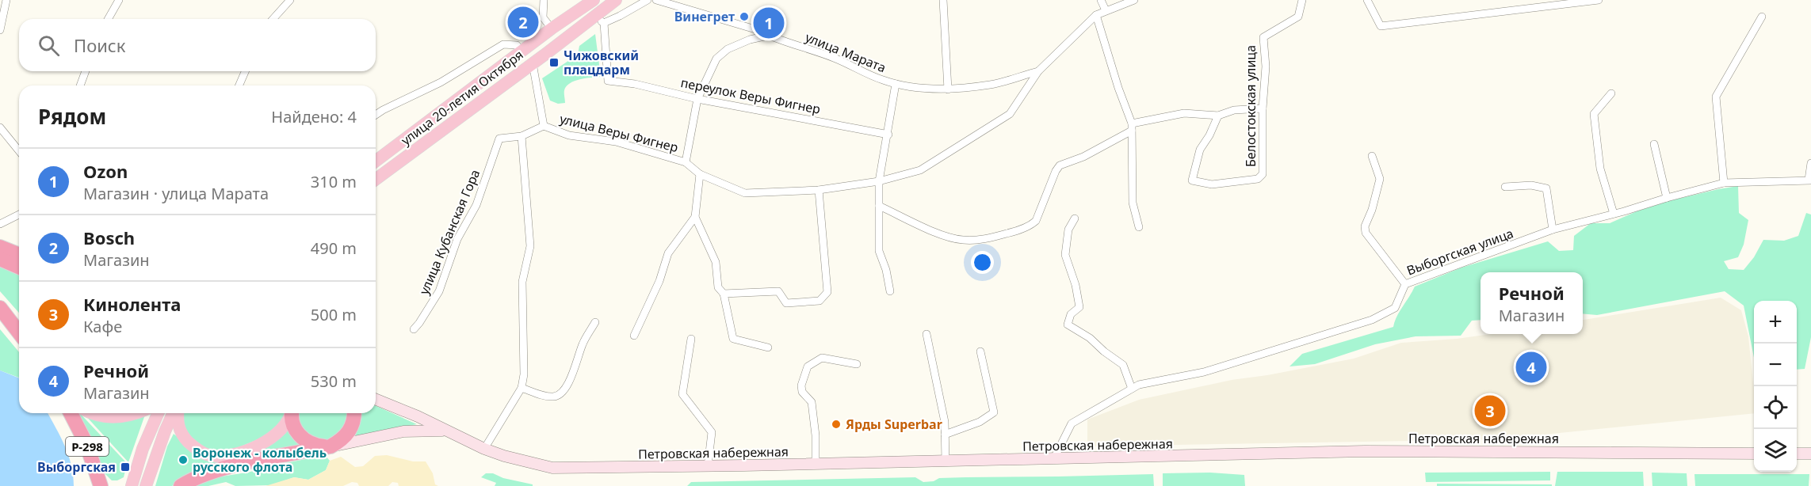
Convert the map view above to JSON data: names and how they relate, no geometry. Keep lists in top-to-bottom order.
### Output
{
  "streets": {
    "highway": ["Р-298"],
    "main road": ["улица 20-летия Октября", "Петровская набережная"],
    "street": [
      "улица Марата",
      "переулок Веры Фигнер",
      "Белостокская улица",
      "улица Веры Фигнер",
      "улица Кубанская Гора",
      "Выборгская улица"
    ]
  },
  "crossings": [
    ["улица Марата", "улица Веры Фигнер"],
    ["переулок Веры Фигнер", "улица 20-летия Октября"],
    ["улица 20-летия Октября", "улица Веры Фигнер"],
    ["Выборгская улица", "Петровская набережная"]
  ],
  "places": {
    "other": ["Винегрет", "Ярды Superbar", "Воронеж - колыбель русского флота"],
    "transit": ["Чижовский плацдарм", "Выборгская"]
  },
  "page": {
    "pins": [
      "2",
      "1",
      "4",
      "3"
    ],
    "search": "Поиск",
    "heading": ["Рядом", "Найдено: 4"],
    "list": [
      {
        "mark": "1",
        "name": "Ozon",
        "note": "Магазин · улица Марата",
        "value": "310 m"
      },
      {
        "mark": "2",
        "name": "Bosch",
        "note": "Магазин",
        "value": "490 m"
      },
      {
        "mark": "3",
        "name": "Кинолента",
        "note": "Кафе",
        "value": "500 m"
      },
      {
        "mark": "4",
        "name": "Речной",
        "note": "Магазин",
        "value": "530 m"
      }
    ],
    "popup": ["Речной", "Магазин"],
    "map_buttons": ["+", "−"]
  }
}
